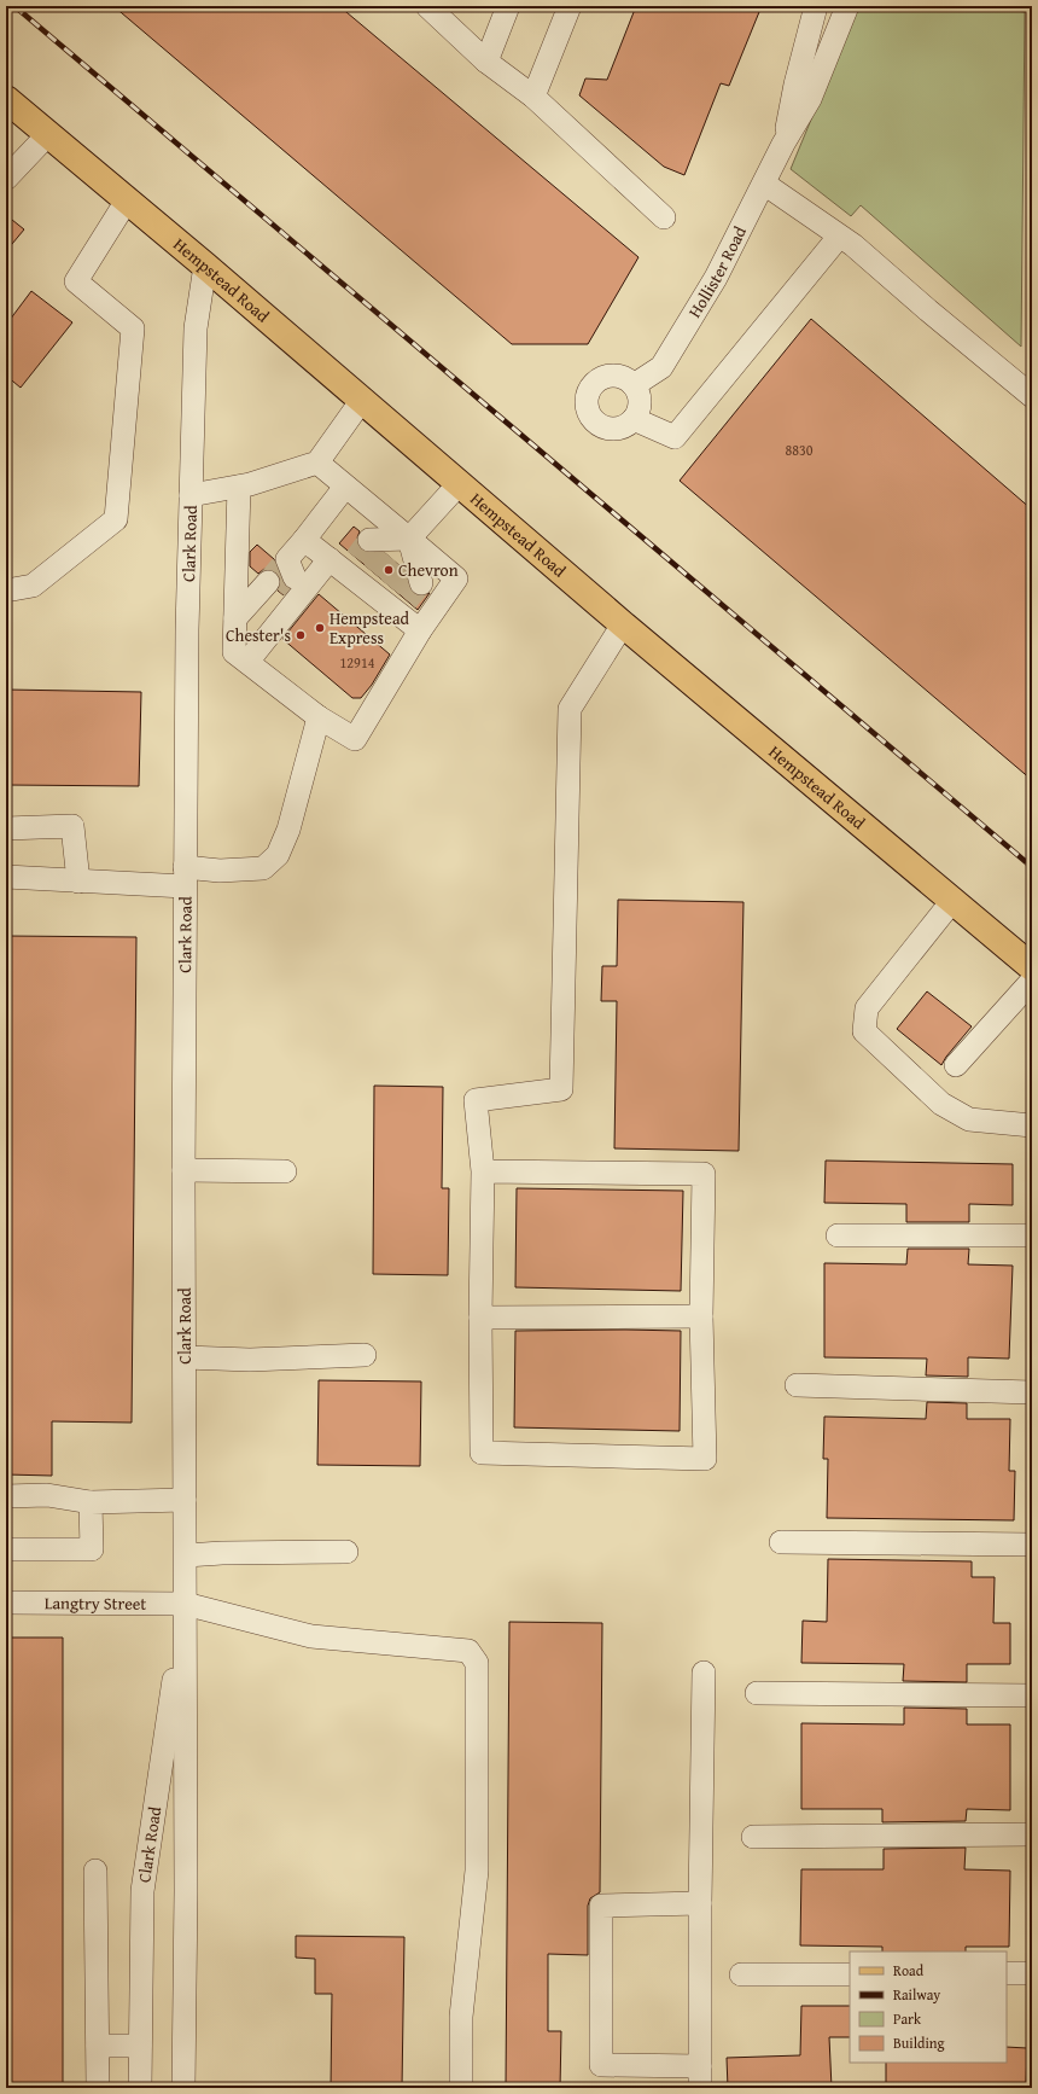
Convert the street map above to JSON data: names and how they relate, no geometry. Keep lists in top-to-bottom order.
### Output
{
  "streets": {
    "main road": ["Hempstead Road"],
    "street": ["Hollister Road", "Clark Road", "Langtry Street"]
  },
  "crossings": [
    ["Hempstead Road", "Clark Road"],
    ["Clark Road", "Langtry Street"]
  ],
  "places": ["Chevron", "Hempstead Express", "Chester's"],
  "house_numbers": ["8830", "12914"],
  "legend": [
    "Road",
    "Railway",
    "Park",
    "Building"
  ]
}
